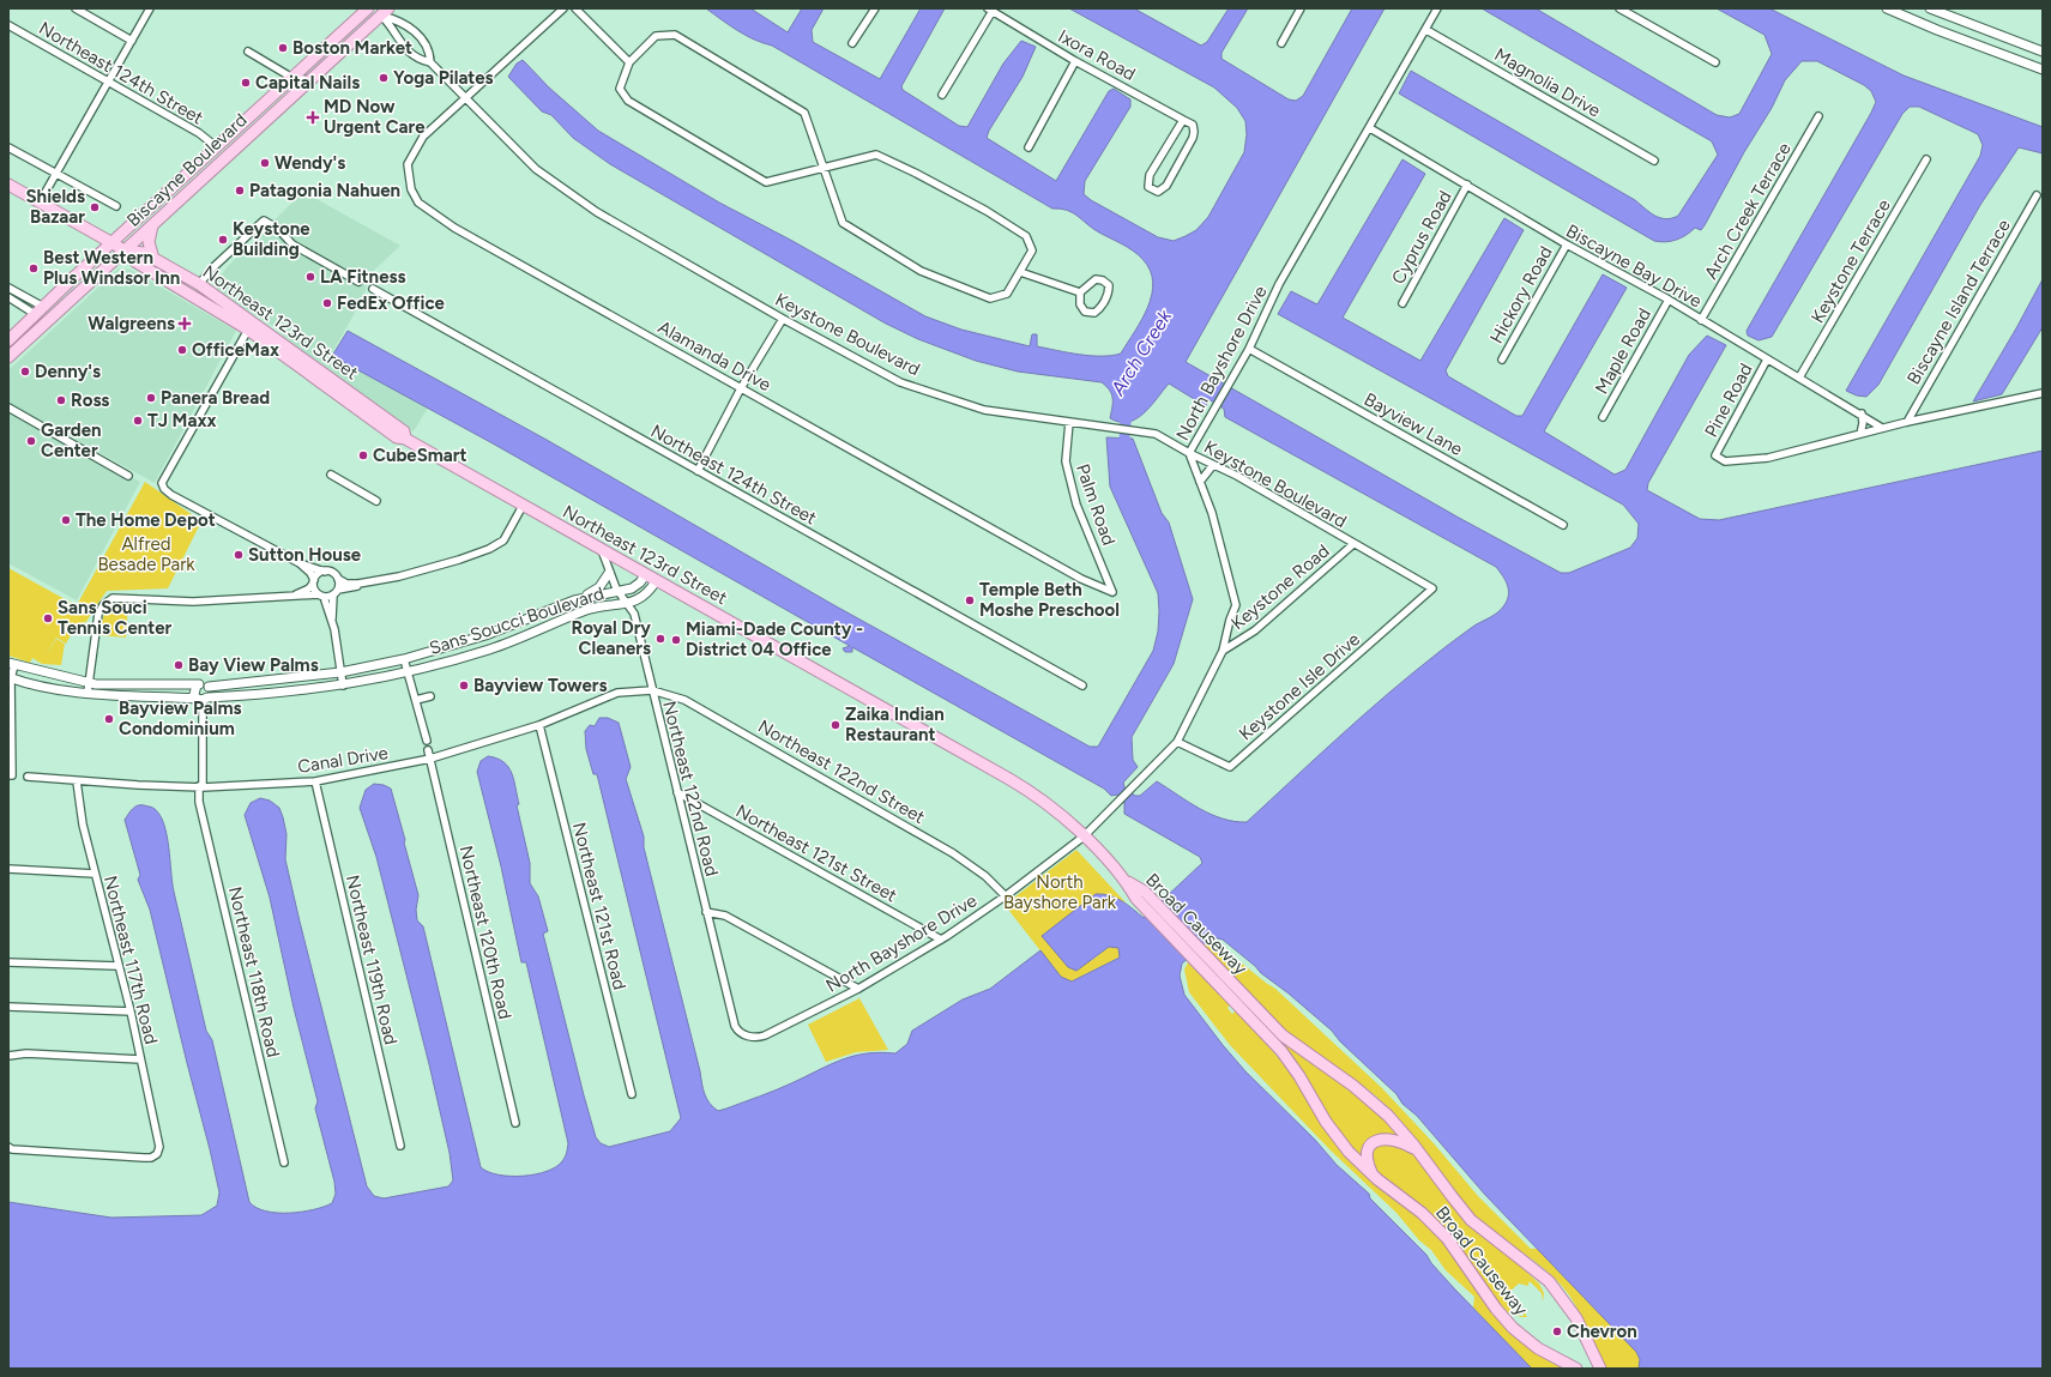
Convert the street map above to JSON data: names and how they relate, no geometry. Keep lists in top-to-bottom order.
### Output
{
  "streets": {
    "main road": ["Biscayne Boulevard", "Northeast 123rd Street", "Broad Causeway"],
    "street": [
      "Ixora Road",
      "Northeast 124th Street",
      "Magnolia Drive",
      "Arch Creek Terrace",
      "Cyprus Road",
      "Keystone Terrace",
      "Biscayne Bay Drive",
      "Hickory Road",
      "Biscayne Island Terrace",
      "Keystone Boulevard",
      "Maple Road",
      "Alamanda Drive",
      "North Bayshore Drive",
      "Pine Road",
      "Bayview Lane",
      "Palm Road",
      "Keystone Road",
      "Sans Soucci Boulevard",
      "Keystone Isle Drive",
      "Canal Drive",
      "Northeast 122nd Street",
      "Northeast 122nd Road",
      "Northeast 121st Street",
      "Northeast 121st Road",
      "Northeast 120th Road",
      "Northeast 117th Road",
      "Northeast 119th Road",
      "Northeast 118th Road"
    ]
  },
  "crossings": [
    ["Northeast 124th Street", "Biscayne Boulevard"],
    ["Magnolia Drive", "North Bayshore Drive"],
    ["Biscayne Boulevard", "Northeast 123rd Street"],
    ["Biscayne Boulevard", "Keystone Boulevard"],
    ["Arch Creek Terrace", "Biscayne Bay Drive"],
    ["Cyprus Road", "Biscayne Bay Drive"],
    ["Keystone Terrace", "Biscayne Bay Drive"],
    ["Biscayne Bay Drive", "Hickory Road"],
    ["Biscayne Bay Drive", "Maple Road"],
    ["Biscayne Bay Drive", "North Bayshore Drive"],
    ["Biscayne Bay Drive", "Pine Road"],
    ["Northeast 123rd Street", "North Bayshore Drive"],
    ["Northeast 123rd Street", "Sans Soucci Boulevard"],
    ["Northeast 123rd Street", "Northeast 122nd Road"],
    ["Northeast 123rd Street", "Broad Causeway"],
    ["Keystone Boulevard", "Alamanda Drive"],
    ["Keystone Boulevard", "North Bayshore Drive"],
    ["Keystone Boulevard", "Palm Road"],
    ["Keystone Boulevard", "Keystone Road"],
    ["Keystone Boulevard", "Keystone Isle Drive"],
    ["Alamanda Drive", "Palm Road"],
    ["North Bayshore Drive", "Bayview Lane"],
    ["North Bayshore Drive", "Keystone Road"],
    ["North Bayshore Drive", "Keystone Isle Drive"],
    ["North Bayshore Drive", "Northeast 122nd Street"],
    ["North Bayshore Drive", "Northeast 122nd Road"],
    ["North Bayshore Drive", "Northeast 121st Street"],
    ["Sans Soucci Boulevard", "Northeast 122nd Road"],
    ["Sans Soucci Boulevard", "Northeast 118th Road"],
    ["Canal Drive", "Northeast 122nd Street"],
    ["Canal Drive", "Northeast 122nd Road"],
    ["Canal Drive", "Northeast 121st Road"],
    ["Canal Drive", "Northeast 120th Road"],
    ["Canal Drive", "Northeast 117th Road"],
    ["Canal Drive", "Northeast 119th Road"],
    ["Canal Drive", "Northeast 118th Road"],
    ["Northeast 122nd Street", "Northeast 122nd Road"],
    ["Northeast 122nd Road", "Northeast 121st Street"]
  ],
  "water": ["Arch Creek"],
  "parks": ["Alfred Besade Park", "North Bayshore Park"],
  "places": {
    "other": [
      "Boston Market",
      "Yoga Pilates",
      "Capital Nails",
      "Wendy's",
      "Patagonia Nahuen",
      "Shields Bazaar",
      "Keystone Building",
      "Best Western Plus Windsor Inn",
      "LA Fitness",
      "FedEx Office",
      "OfficeMax",
      "Denny's",
      "Panera Bread",
      "Ross",
      "TJ Maxx",
      "Garden Center",
      "CubeSmart",
      "The Home Depot",
      "Sutton House",
      "Temple Beth Moshe Preschool",
      "Sans Souci Tennis Center",
      "Royal Dry Cleaners",
      "Miami-Dade County - District 04 Office",
      "Bay View Palms",
      "Bayview Towers",
      "Bayview Palms Condominium",
      "Zaika Indian Restaurant",
      "Chevron"
    ],
    "health": ["MD Now Urgent Care", "Walgreens"]
  }
}
